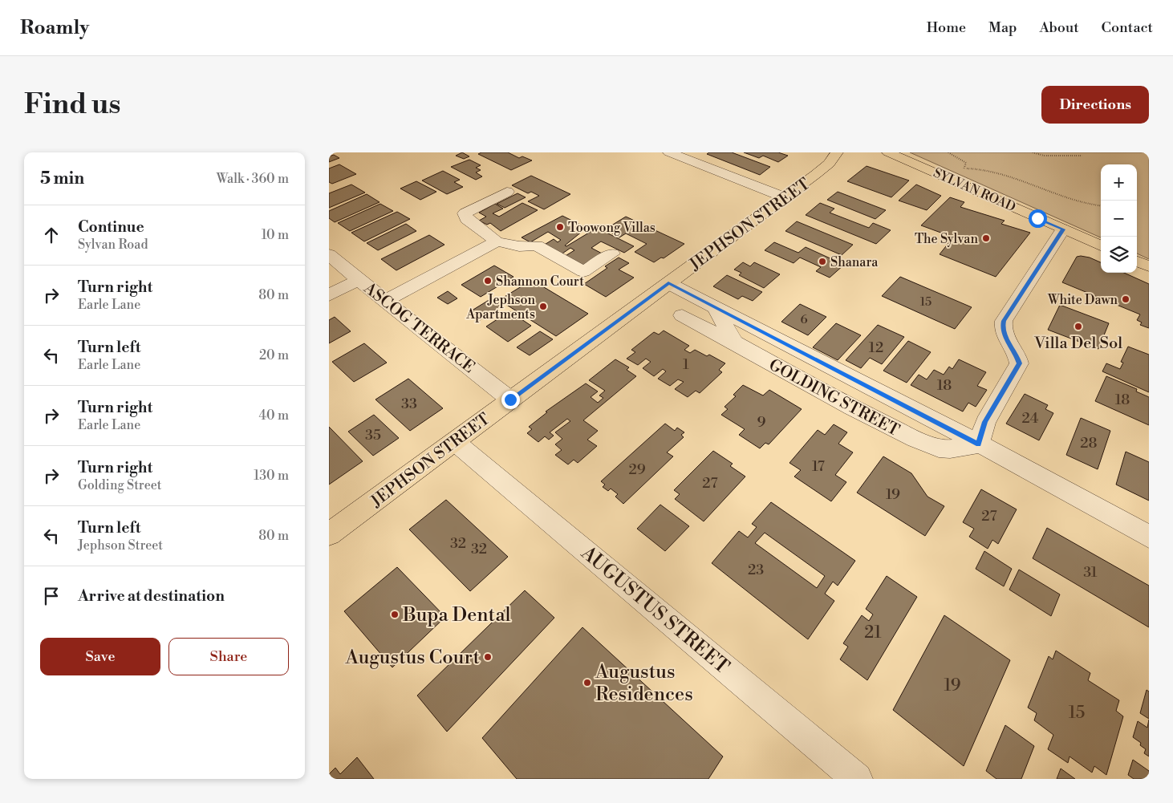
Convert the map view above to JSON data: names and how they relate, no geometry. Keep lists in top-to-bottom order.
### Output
{
  "streets": {
    "main road": ["SYLVAN ROAD", "JEPHSON STREET"],
    "street": ["ASCOG TERRACE", "GOLDING STREET", "AUGUSTUS STREET"]
  },
  "crossings": [
    ["JEPHSON STREET", "ASCOG TERRACE"],
    ["JEPHSON STREET", "GOLDING STREET"],
    ["JEPHSON STREET", "AUGUSTUS STREET"]
  ],
  "places": [
    "Toowong Villas",
    "The Sylvan",
    "Shanara",
    "Shannon Court",
    "White Dawn",
    "Jephson Apartments",
    "Villa Del Sol",
    "Bupa Dental",
    "Augustus Court",
    "Augustus Residences"
  ],
  "house_numbers": [
    "15",
    "6",
    "12",
    "1",
    "18",
    "18",
    "33",
    "24",
    "9",
    "35",
    "28",
    "17",
    "29",
    "27",
    "19",
    "27",
    "32",
    "32",
    "23",
    "31",
    "21",
    "19",
    "15"
  ],
  "page": {
    "header": "Roamly",
    "nav": [
      "Home",
      "Map",
      "About",
      "Contact"
    ],
    "buttons": [
      "Directions",
      ["Save", "Share"]
    ],
    "title": "Find us",
    "heading": ["5 min", "Walk · 360 m"],
    "map_buttons": ["+", "−"],
    "list": [
      ["Continue", "Sylvan Road", "10 m"],
      ["Turn right", "Earle Lane", "80 m"],
      ["Turn left", "Earle Lane", "20 m"],
      ["Turn right", "Earle Lane", "40 m"],
      ["Turn right", "Golding Street", "130 m"],
      ["Turn left", "Jephson Street", "80 m"],
      "Arrive at destination"
    ]
  }
}
